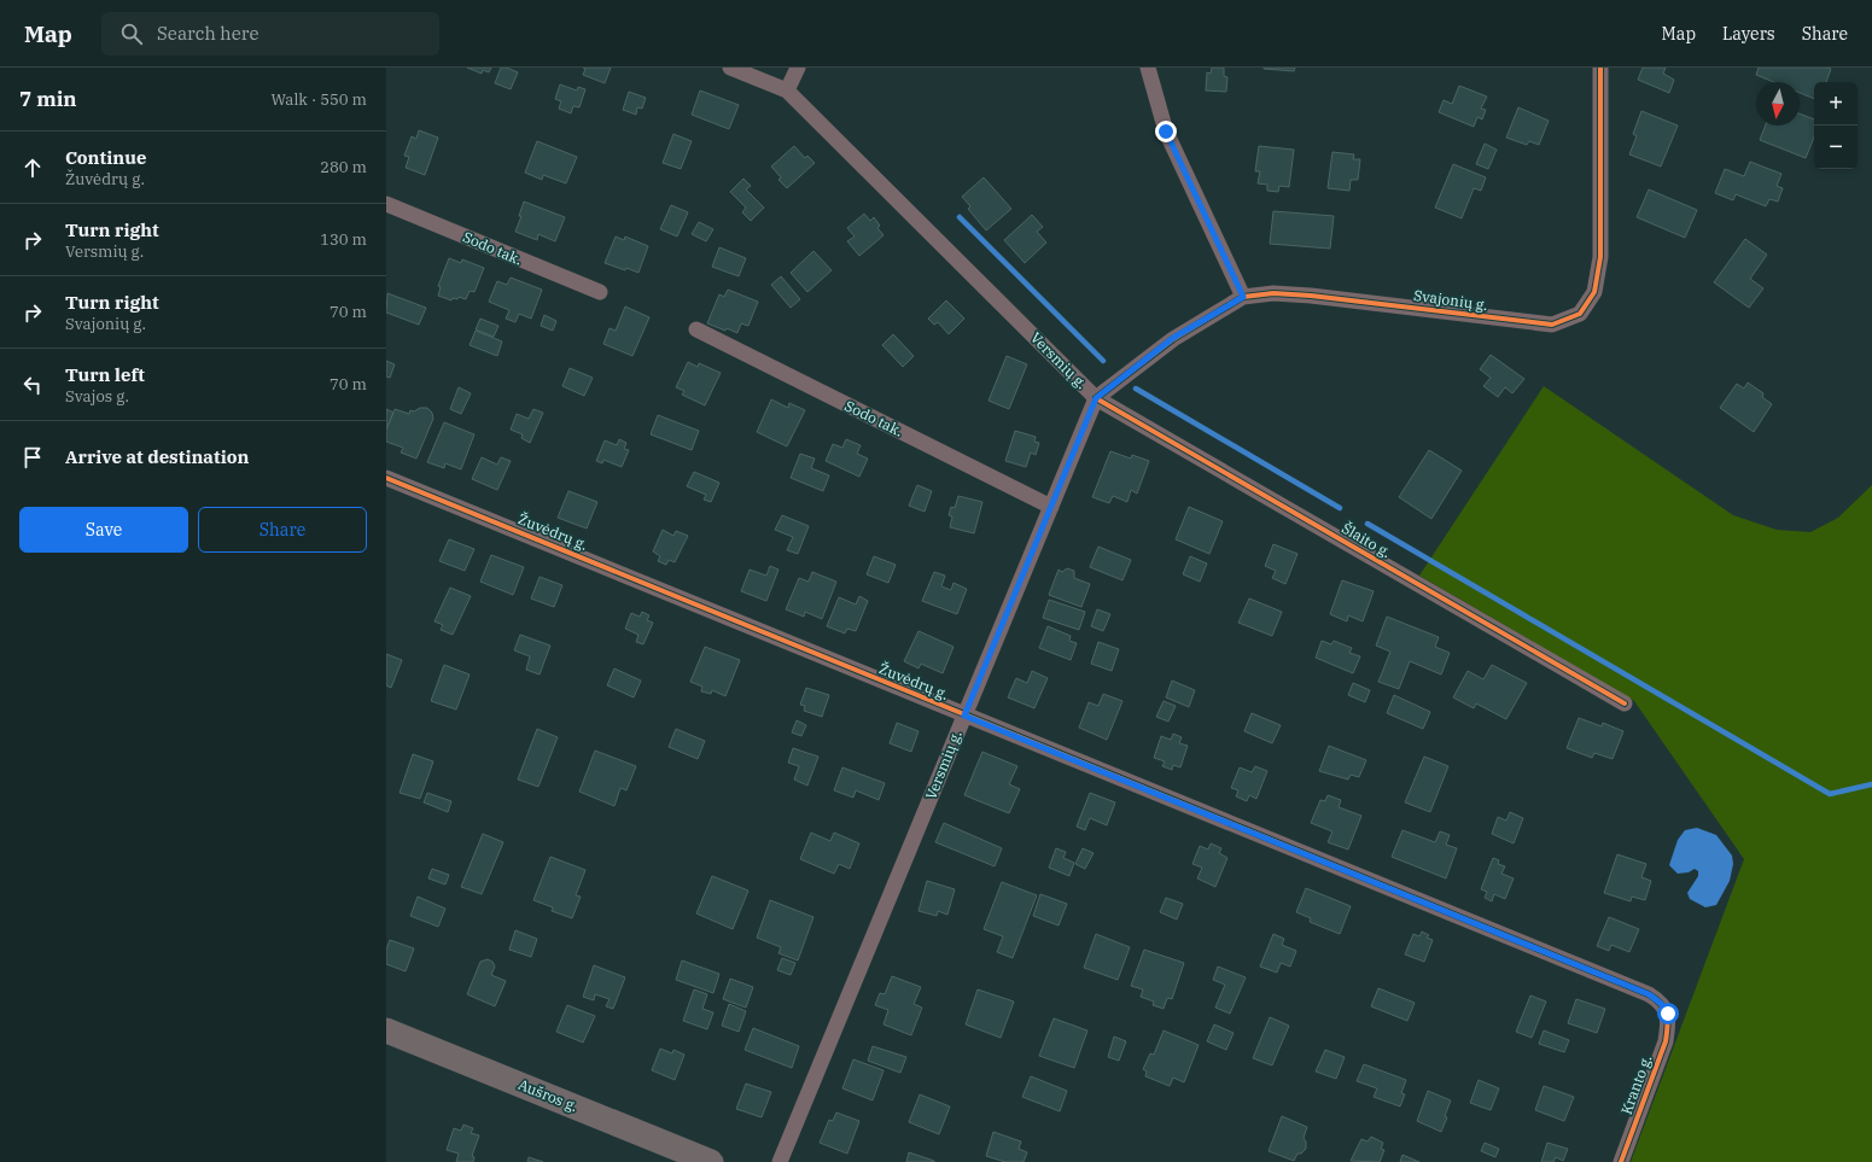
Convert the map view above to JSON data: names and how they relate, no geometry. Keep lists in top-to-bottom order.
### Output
{
  "streets": {
    "main road": ["Aušros g."],
    "street": [
      "Sodo tak.",
      "Svajonių g.",
      "Versmių g.",
      "Žuvėdrų g.",
      "Šlaito g.",
      "Kranto g."
    ]
  },
  "crossings": [
    ["Sodo tak.", "Versmių g."],
    ["Svajonių g.", "Versmių g."],
    ["Svajonių g.", "Šlaito g."],
    ["Versmių g.", "Žuvėdrų g."],
    ["Versmių g.", "Šlaito g."],
    ["Žuvėdrų g.", "Kranto g."]
  ],
  "north": "bottom",
  "page": {
    "header": "Map",
    "search": "Search here",
    "nav": ["Map", "Layers", "Share"],
    "heading": ["7 min", "Walk · 550 m"],
    "map_buttons": ["+", "−"],
    "list": [
      ["Continue", "Žuvėdrų g.", "280 m"],
      ["Turn right", "Versmių g.", "130 m"],
      ["Turn right", "Svajonių g.", "70 m"],
      ["Turn left", "Svajos g.", "70 m"],
      "Arrive at destination"
    ],
    "buttons": ["Save", "Share"]
  }
}
